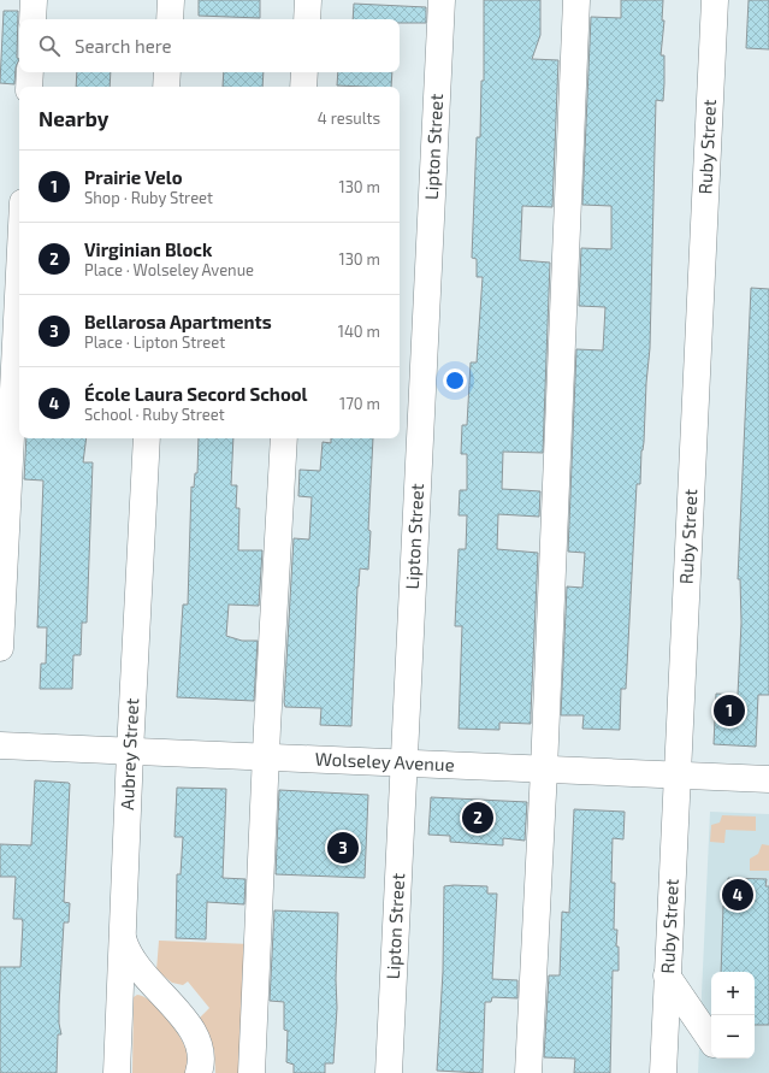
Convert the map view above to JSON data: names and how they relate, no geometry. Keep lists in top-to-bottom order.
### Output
{
  "streets": {
    "street": [
      "Lipton Street",
      "Ruby Street",
      "Aubrey Street",
      "Wolseley Avenue"
    ]
  },
  "crossings": [
    ["Lipton Street", "Wolseley Avenue"],
    ["Ruby Street", "Wolseley Avenue"],
    ["Aubrey Street", "Wolseley Avenue"]
  ],
  "page": {
    "search": "Search here",
    "heading": ["Nearby", "4 results"],
    "list": [
      {
        "mark": "1",
        "name": "Prairie Velo",
        "note": "Shop · Ruby Street",
        "value": "130 m"
      },
      {
        "mark": "2",
        "name": "Virginian Block",
        "note": "Place · Wolseley Avenue",
        "value": "130 m"
      },
      {
        "mark": "3",
        "name": "Bellarosa Apartments",
        "note": "Place · Lipton Street",
        "value": "140 m"
      },
      {
        "mark": "4",
        "name": "École Laura Secord School",
        "note": "School · Ruby Street",
        "value": "170 m"
      }
    ],
    "pins": [
      "1",
      "2",
      "3",
      "4"
    ],
    "map_buttons": ["+", "−"]
  }
}
